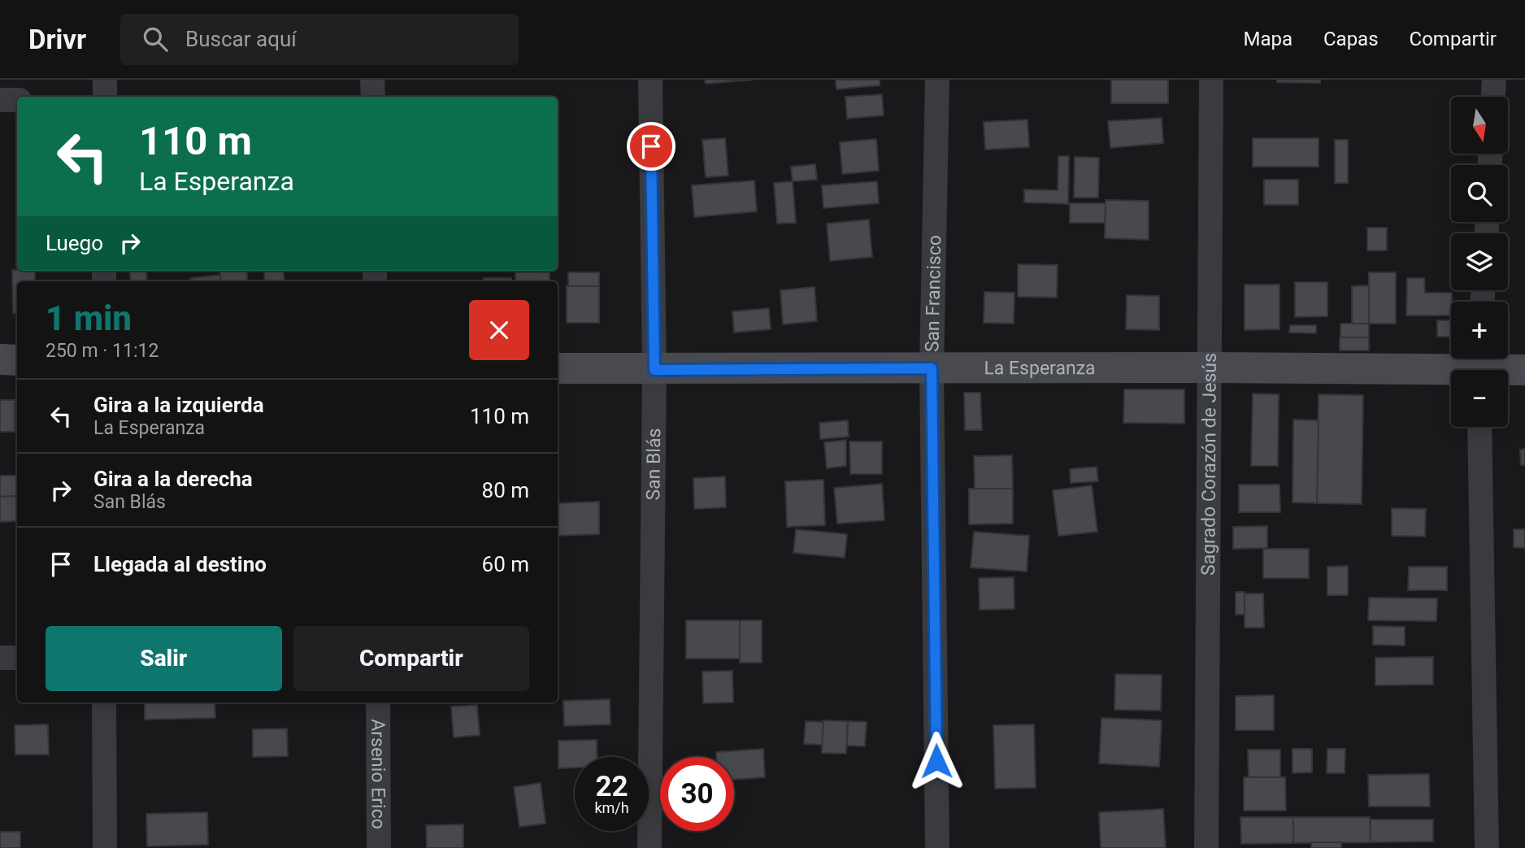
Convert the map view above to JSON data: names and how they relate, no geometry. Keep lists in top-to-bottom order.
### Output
{
  "streets": {
    "street": [
      "San Francisco",
      "La Esperanza",
      "San Blás",
      "Sagrado Corazón de Jesús",
      "Arsenio Erico"
    ]
  },
  "crossings": [
    ["San Francisco", "La Esperanza"],
    ["La Esperanza", "San Blás"],
    ["La Esperanza", "Sagrado Corazón de Jesús"]
  ],
  "north": "bottom",
  "page": {
    "header": "Drivr",
    "search": "Buscar aquí",
    "nav": ["Mapa", "Capas", "Compartir"],
    "map_buttons": ["+", "−"],
    "turn": ["110 m", "La Esperanza"],
    "then": "Luego",
    "heading": ["1 min", "250 m · 11:12"],
    "list": [
      {
        "name": "Gira a la izquierda",
        "note": "La Esperanza",
        "value": "110 m"
      },
      {
        "name": "Gira a la derecha",
        "note": "San Blás",
        "value": "80 m"
      },
      {
        "name": "Llegada al destino",
        "value": "60 m"
      }
    ],
    "buttons": ["Salir", "Compartir"],
    "speed": "22 km/h",
    "limit": "30"
  }
}
